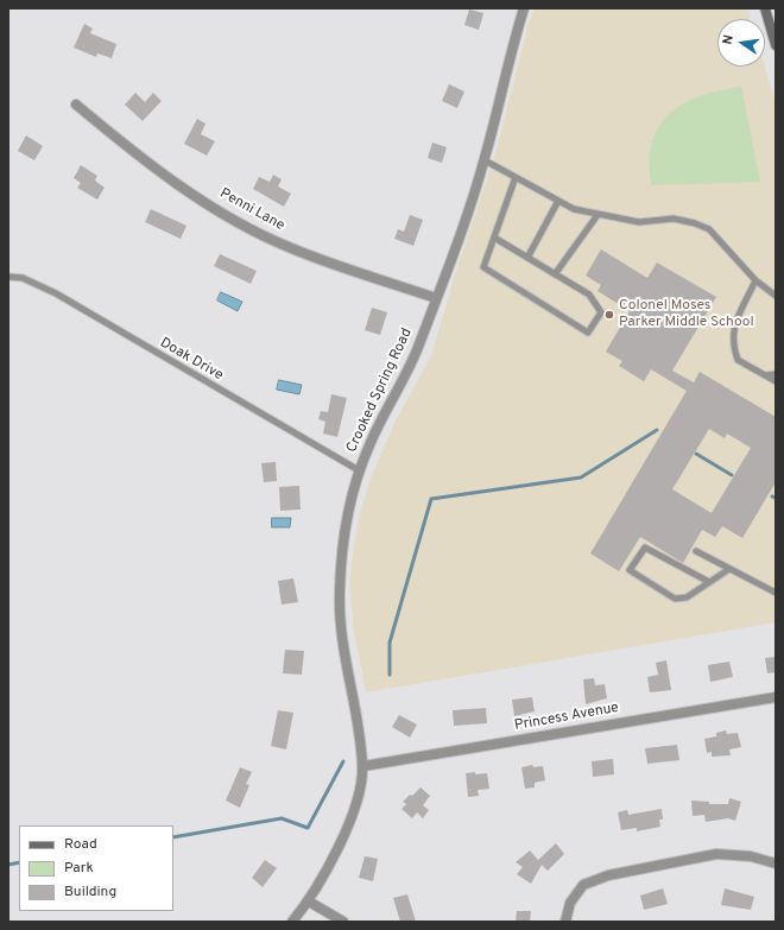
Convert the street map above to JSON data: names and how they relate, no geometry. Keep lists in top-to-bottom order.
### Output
{
  "streets": {
    "street": ["Penni Lane", "Crooked Spring Road", "Princess Avenue"],
    "lane": ["Doak Drive"]
  },
  "crossings": [
    ["Penni Lane", "Crooked Spring Road"],
    ["Doak Drive", "Crooked Spring Road"],
    ["Crooked Spring Road", "Princess Avenue"]
  ],
  "places": ["Colonel Moses Parker Middle School"],
  "legend": ["Road", "Park", "Building"],
  "north": "left"
}
